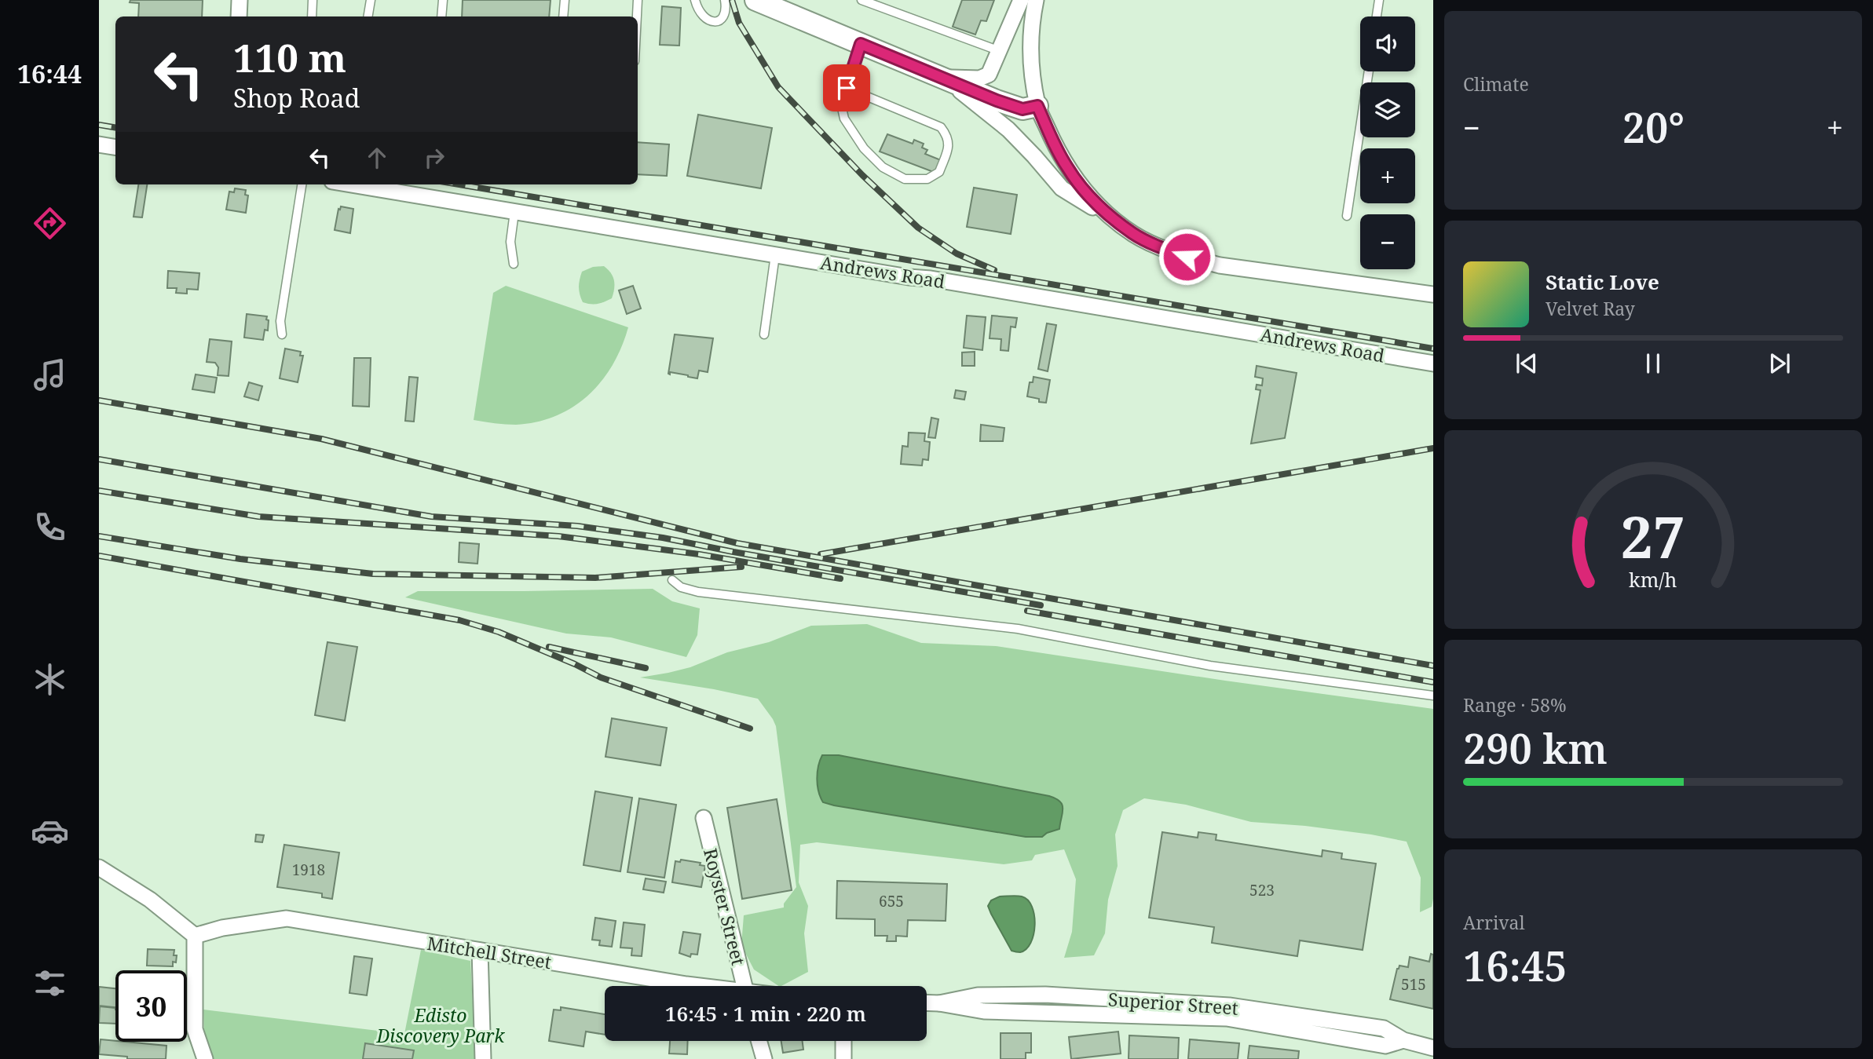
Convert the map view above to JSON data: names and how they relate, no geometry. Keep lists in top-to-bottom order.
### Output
{
  "streets": {
    "street": [
      "Andrews Road",
      "Royster Street",
      "Mitchell Street",
      "Superior Street"
    ]
  },
  "parks": ["Edisto Discovery Park"],
  "house_numbers": [
    "1918",
    "523",
    "655",
    "515"
  ],
  "page": {
    "tabs": "16:44",
    "tile": [
      "Climate",
      ["Range · 58%", "290 km"],
      ["Arrival", "16:45"]
    ],
    "map_buttons": ["+", "−"],
    "turn": ["110 m", "Shop Road"],
    "heat": ["−", "20°", "+"],
    "song": ["Static Love", "Velvet Ray"],
    "limit": "30",
    "trip": "16:45 · 1 min · 220 m",
    "gauge": ["27", "km/h"]
  }
}
